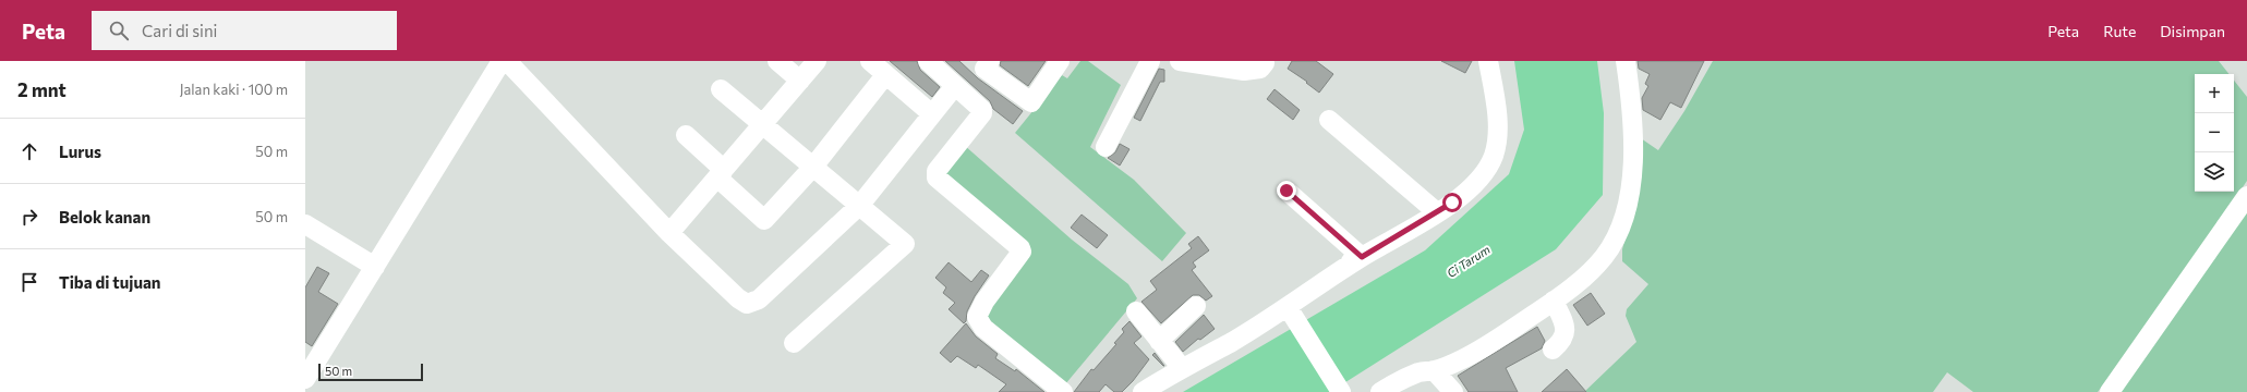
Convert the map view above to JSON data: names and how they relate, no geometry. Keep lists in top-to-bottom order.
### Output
{
  "water": ["Ci Tarum"],
  "scale_bar": "50 m",
  "page": {
    "header": "Peta",
    "search": "Cari di sini",
    "nav": ["Peta", "Rute", "Disimpan"],
    "heading": ["2 mnt", "Jalan kaki · 100 m"],
    "map_buttons": ["+", "−"],
    "list": [
      ["Lurus", "50 m"],
      ["Belok kanan", "50 m"],
      "Tiba di tujuan"
    ],
    "scale": "50 m"
  }
}
